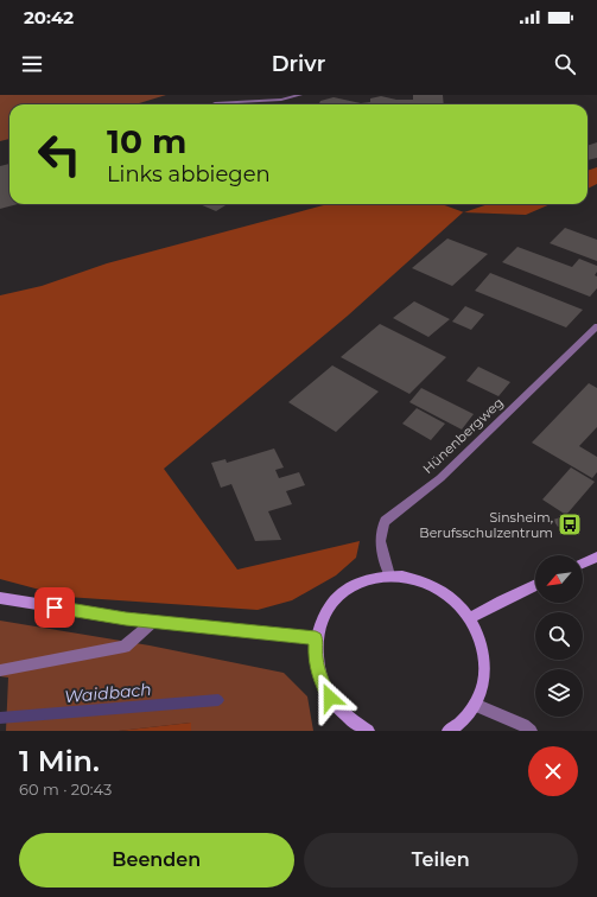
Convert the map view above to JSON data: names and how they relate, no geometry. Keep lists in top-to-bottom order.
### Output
{
  "streets": {
    "street": ["Hünenbergweg"]
  },
  "water": ["Waidbach"],
  "places": {
    "bus stop": ["Sinsheim, Berufsschulzentrum"]
  },
  "north": "bottom left",
  "page": {
    "status": "20:42",
    "header": "Drivr",
    "turn": ["10 m", "Links abbiegen"],
    "heading": ["1 Min.", "60 m · 20:43"],
    "buttons": ["Beenden", "Teilen"]
  }
}
